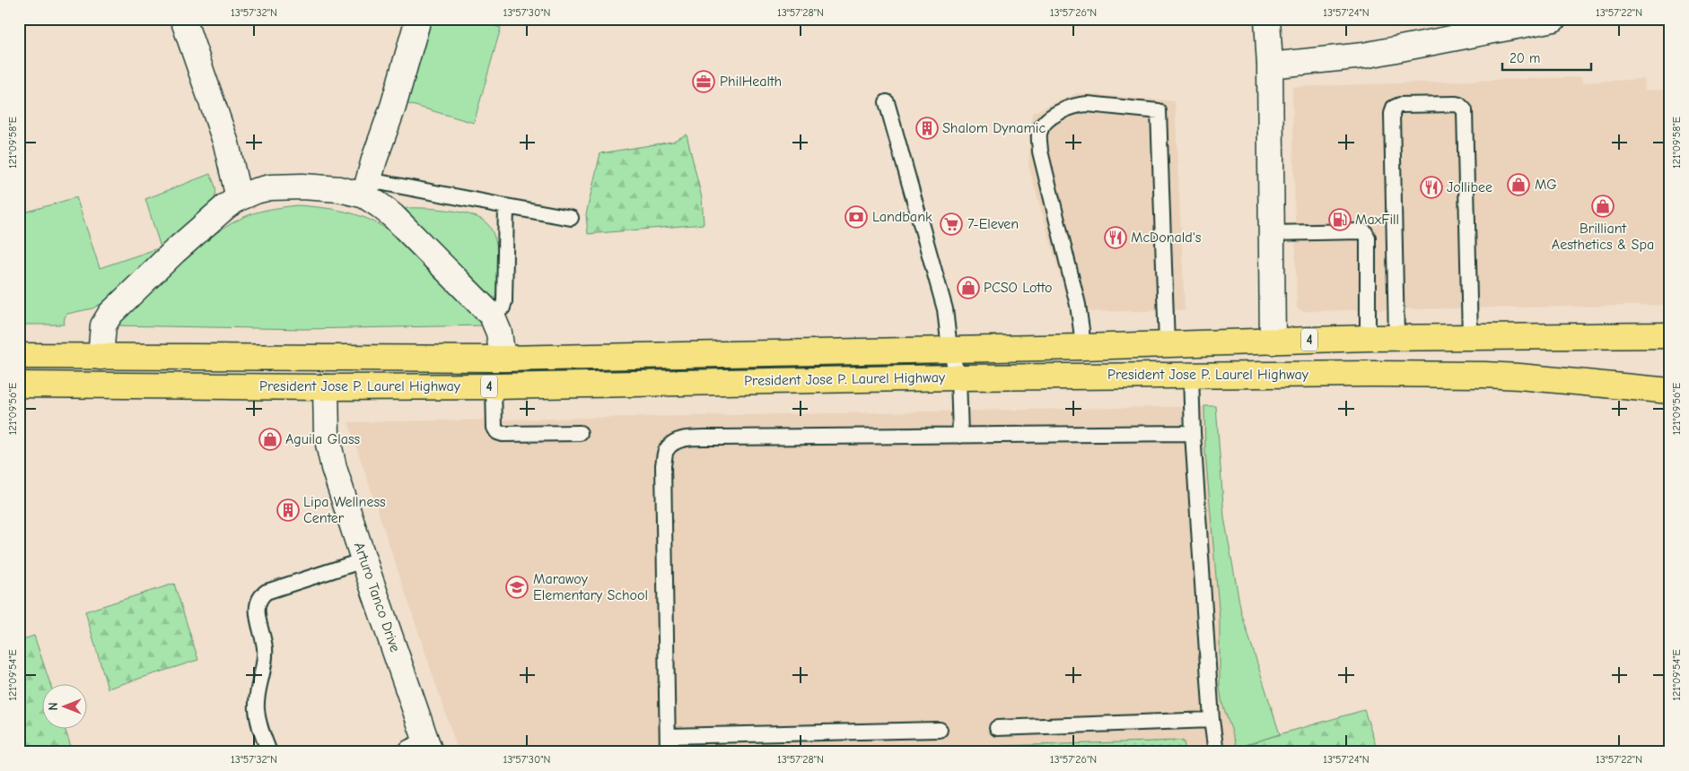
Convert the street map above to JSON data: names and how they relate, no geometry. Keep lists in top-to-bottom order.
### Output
{
  "streets": {
    "highway": ["4", "President Jose P. Laurel Highway"],
    "street": ["Arturo Tanco Drive"]
  },
  "crossings": [
    ["President Jose P. Laurel Highway", "Arturo Tanco Drive"]
  ],
  "places": {
    "office": ["PhilHealth"],
    "building": ["Shalom Dynamic", "Lipa Wellness Center"],
    "shop": [
      "MG",
      "Brilliant Aesthetics & Spa",
      "PCSO Lotto",
      "Aguila Glass"
    ],
    "restaurant": ["Jollibee", "McDonald's"],
    "bank": ["Landbank"],
    "fuel station": ["MaxFill"],
    "supermarket": ["7-Eleven"],
    "school or university": ["Marawoy Elementary School"]
  },
  "scale_bar": "20 m",
  "north": "left",
  "coordinates": [
    "13°57'32\"N",
    "13°57'30\"N",
    "13°57'28\"N",
    "13°57'26\"N",
    "13°57'24\"N",
    "13°57'22\"N",
    "121°09'58\"E",
    "121°09'56\"E",
    "121°09'54\"E"
  ]
}
